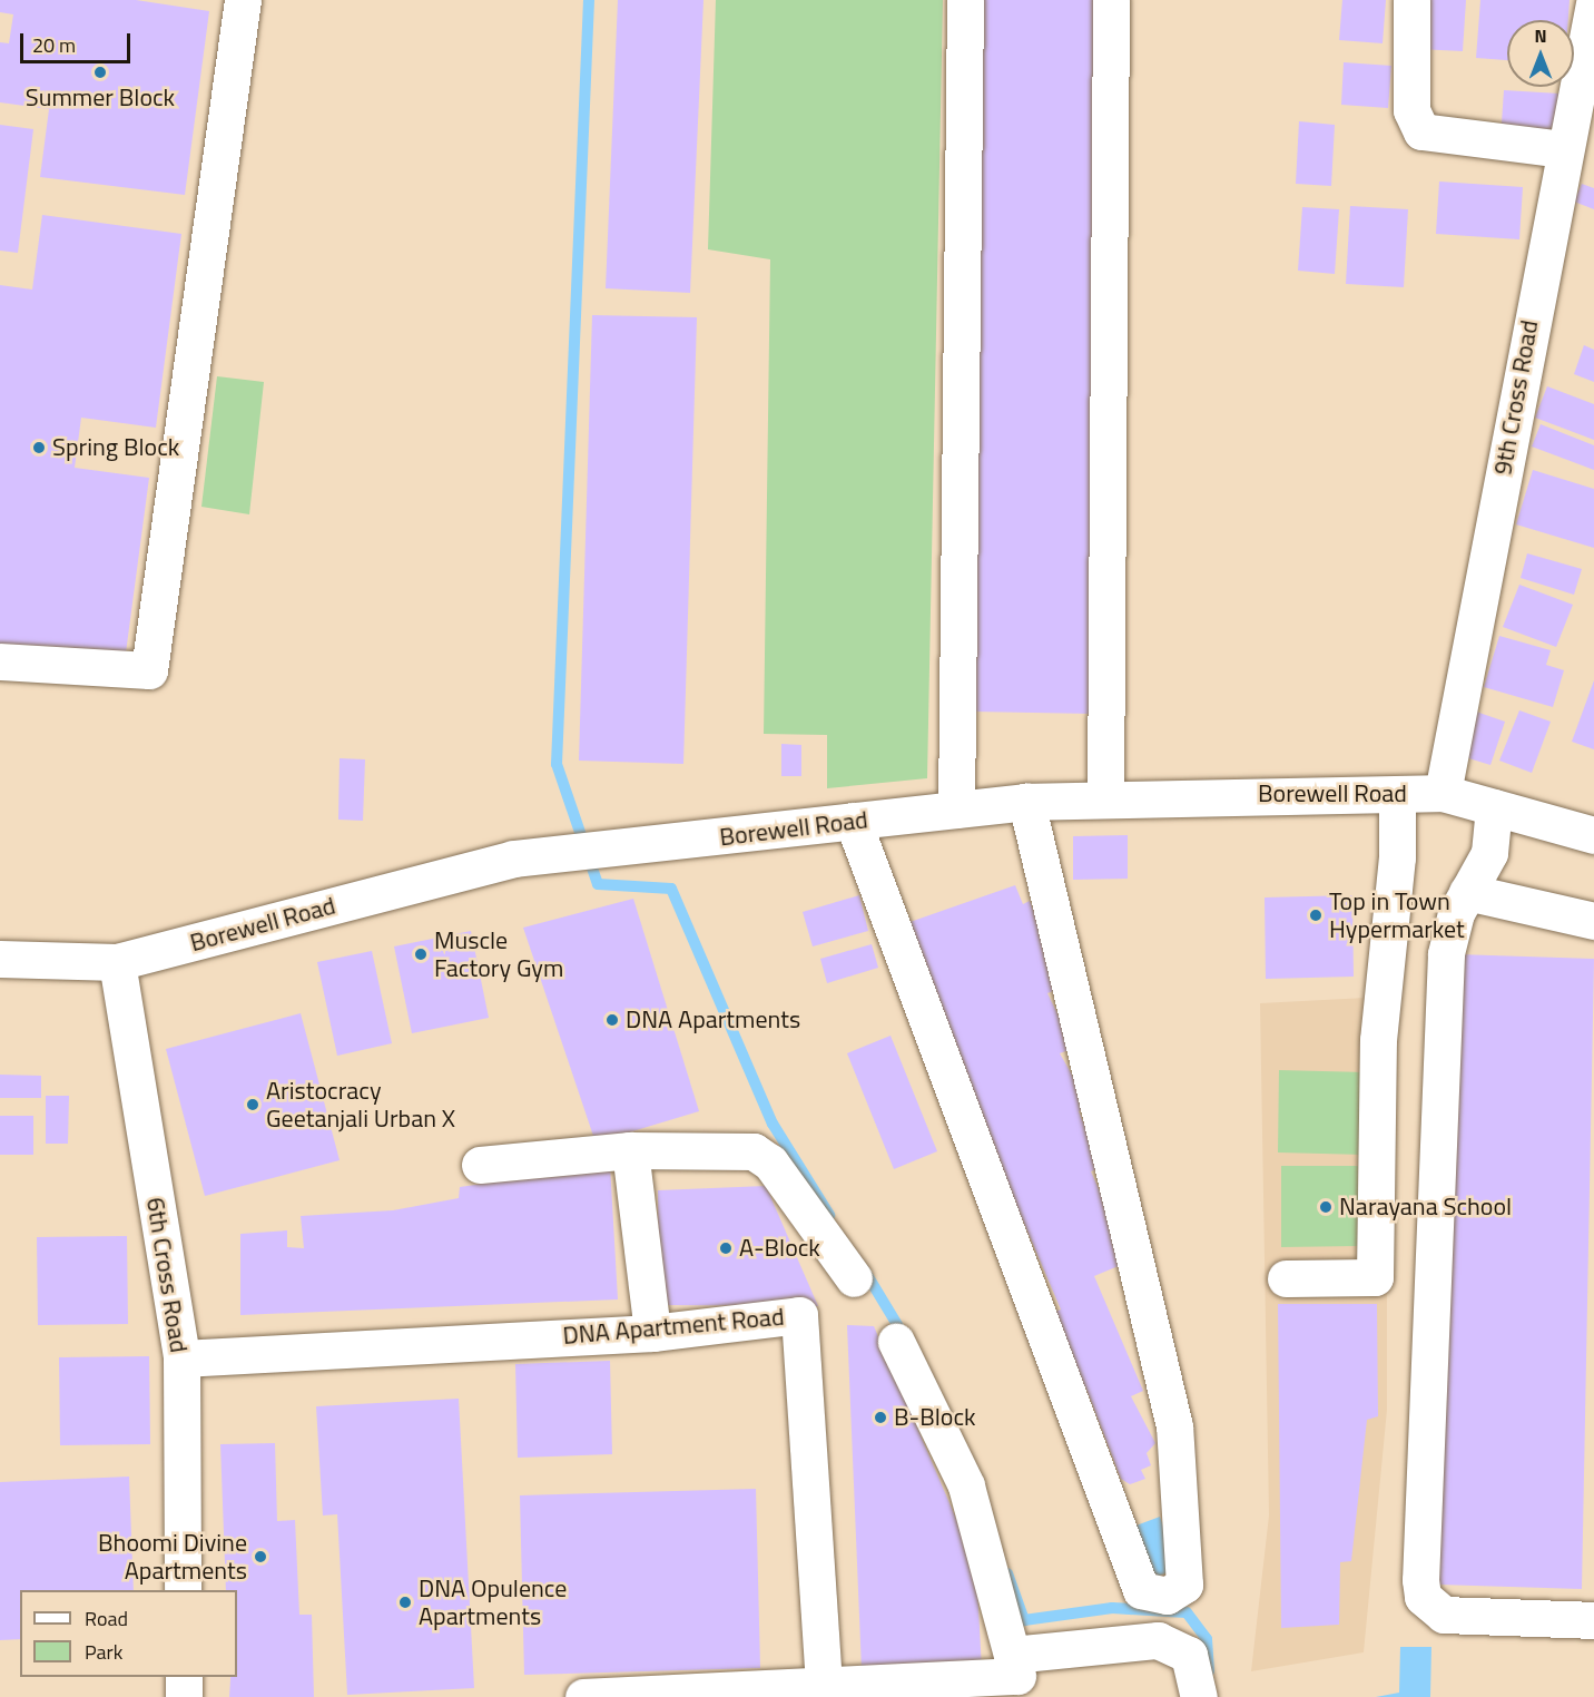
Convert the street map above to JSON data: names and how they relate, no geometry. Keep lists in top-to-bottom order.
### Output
{
  "streets": {
    "street": [
      "9th Cross Road",
      "Borewell Road",
      "6th Cross Road",
      "DNA Apartment Road"
    ]
  },
  "crossings": [
    ["9th Cross Road", "Borewell Road"],
    ["Borewell Road", "6th Cross Road"],
    ["6th Cross Road", "DNA Apartment Road"]
  ],
  "places": [
    "Summer Block",
    "Spring Block",
    "Top in Town Hypermarket",
    "Muscle Factory Gym",
    "DNA Apartments",
    "Aristocracy Geetanjali Urban X",
    "Narayana School",
    "A-Block",
    "B-Block",
    "Bhoomi Divine Apartments",
    "DNA Opulence Apartments"
  ],
  "legend": ["Road", "Park"],
  "scale_bar": "20 m",
  "north": "top"
}
